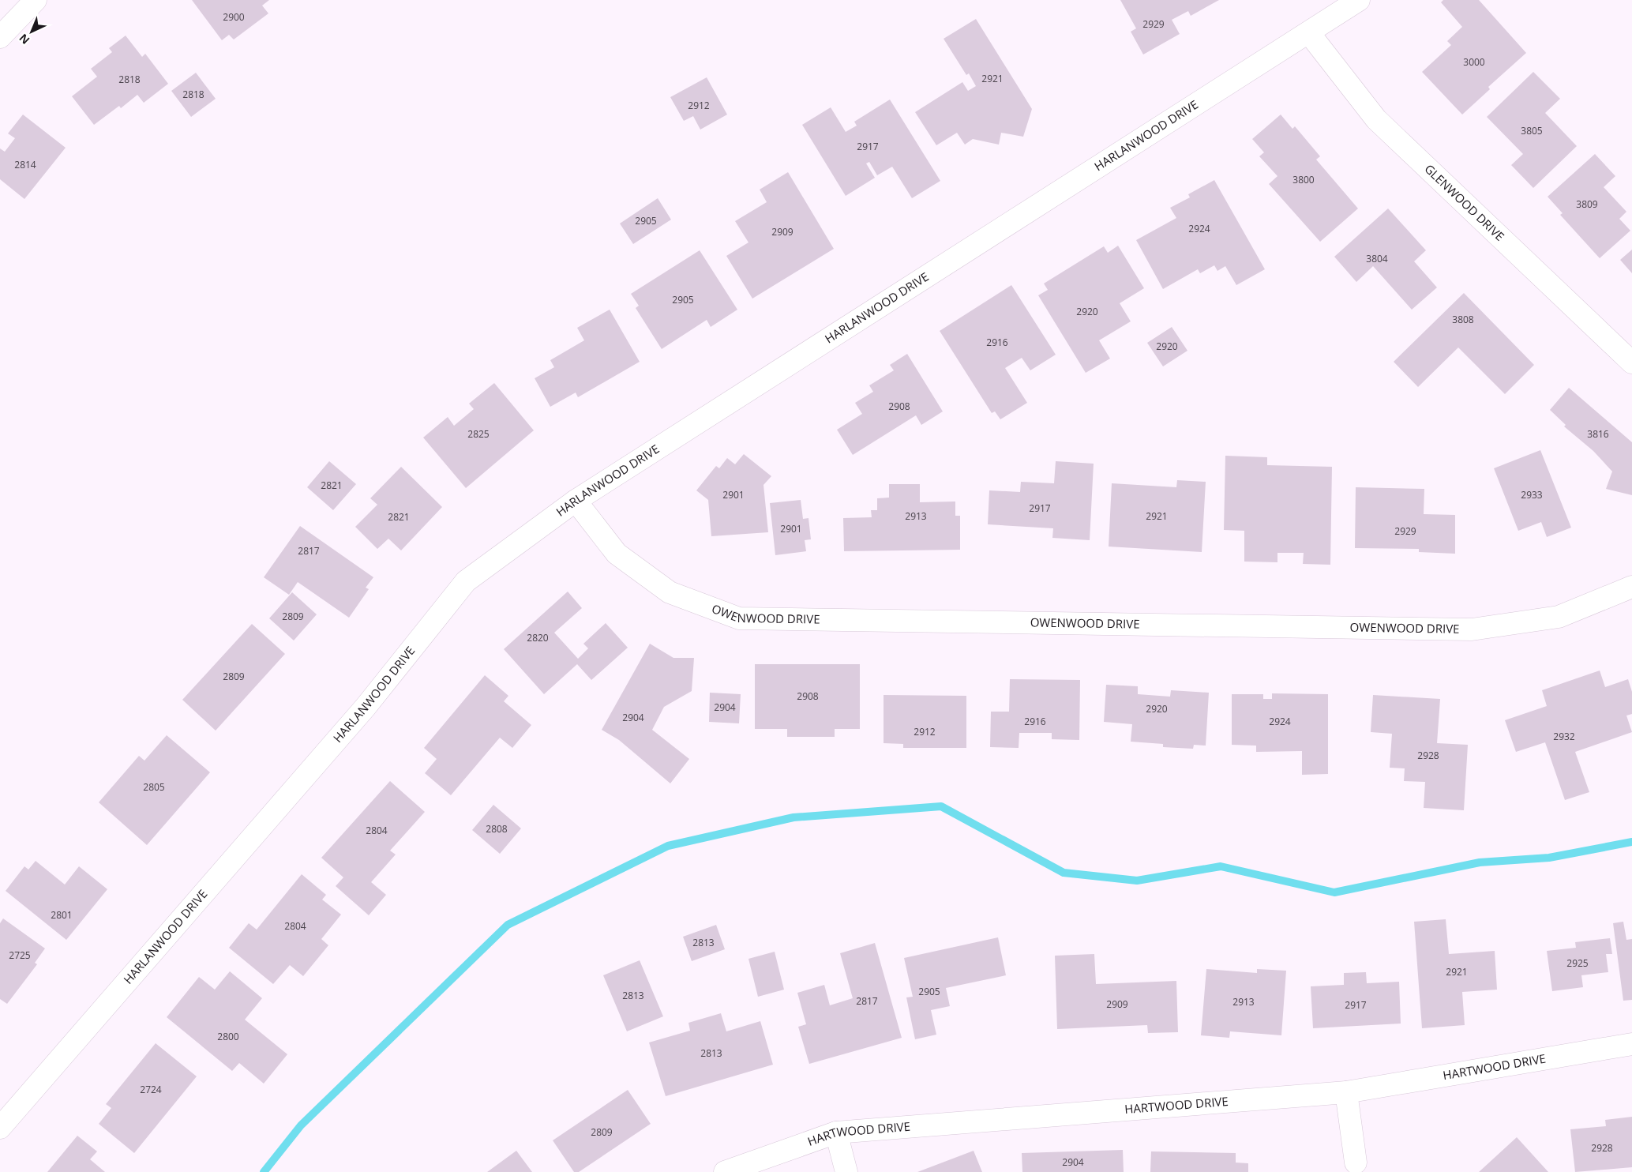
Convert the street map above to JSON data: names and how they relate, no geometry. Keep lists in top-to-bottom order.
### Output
{
  "streets": {
    "street": [
      "HARLANWOOD DRIVE",
      "GLENWOOD DRIVE",
      "OWENWOOD DRIVE",
      "HARTWOOD DRIVE"
    ]
  },
  "crossings": [
    ["HARLANWOOD DRIVE", "GLENWOOD DRIVE"],
    ["HARLANWOOD DRIVE", "OWENWOOD DRIVE"]
  ],
  "house_numbers": [
    "2900",
    "2929",
    "3000",
    "2921",
    "2818",
    "2818",
    "2912",
    "3805",
    "2917",
    "2814",
    "3800",
    "3809",
    "2905",
    "2924",
    "2909",
    "3804",
    "2905",
    "2920",
    "3808",
    "2916",
    "2920",
    "2908",
    "2825",
    "3816",
    "2821",
    "2901",
    "2933",
    "2917",
    "2913",
    "2921",
    "2821",
    "2901",
    "2929",
    "2817",
    "2809",
    "2820",
    "2809",
    "2908",
    "2904",
    "2920",
    "2904",
    "2916",
    "2924",
    "2912",
    "2932",
    "2928",
    "2805",
    "2808",
    "2804",
    "2801",
    "2804",
    "2813",
    "2725",
    "2925",
    "2921",
    "2905",
    "2813",
    "2817",
    "2913",
    "2909",
    "2917",
    "2800",
    "2813",
    "2724",
    "2809",
    "2928",
    "2904"
  ],
  "north": "bottom left"
}
